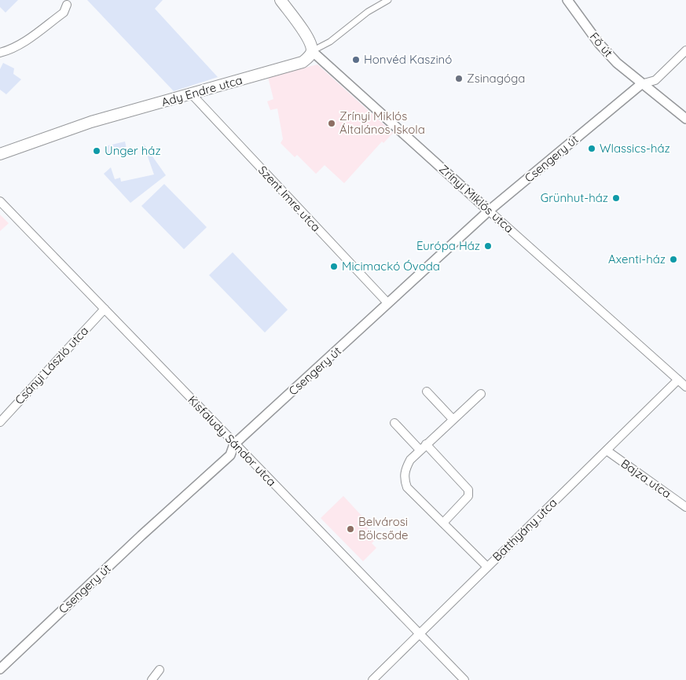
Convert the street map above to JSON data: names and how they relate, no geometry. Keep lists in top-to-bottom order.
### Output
{
  "streets": {
    "main road": ["Ady Endre utca", "Zrínyi Miklós utca"],
    "street": [
      "Fő út",
      "Csengery út",
      "Szent Imre utca",
      "Csányi László utca",
      "Kisfaludy Sándor utca",
      "Bajza utca",
      "Batthyány utca"
    ]
  },
  "crossings": [
    ["Fő út", "Csengery út"],
    ["Ady Endre utca", "Szent Imre utca"],
    ["Ady Endre utca", "Zrínyi Miklós utca"],
    ["Csengery út", "Szent Imre utca"],
    ["Csengery út", "Zrínyi Miklós utca"],
    ["Csengery út", "Kisfaludy Sándor utca"],
    ["Zrínyi Miklós utca", "Batthyány utca"],
    ["Csányi László utca", "Kisfaludy Sándor utca"],
    ["Kisfaludy Sándor utca", "Batthyány utca"],
    ["Bajza utca", "Batthyány utca"]
  ],
  "places": [
    "Honvéd Kaszinó",
    "Zsinagóga",
    "Zrínyi Miklós Általános Iskola",
    "Wlassics-ház",
    "Unger ház",
    "Grünhut-ház",
    "Európa Ház",
    "Axenti-ház",
    "Micimackó Óvoda",
    "Belvárosi Bölcsőde"
  ]
}
